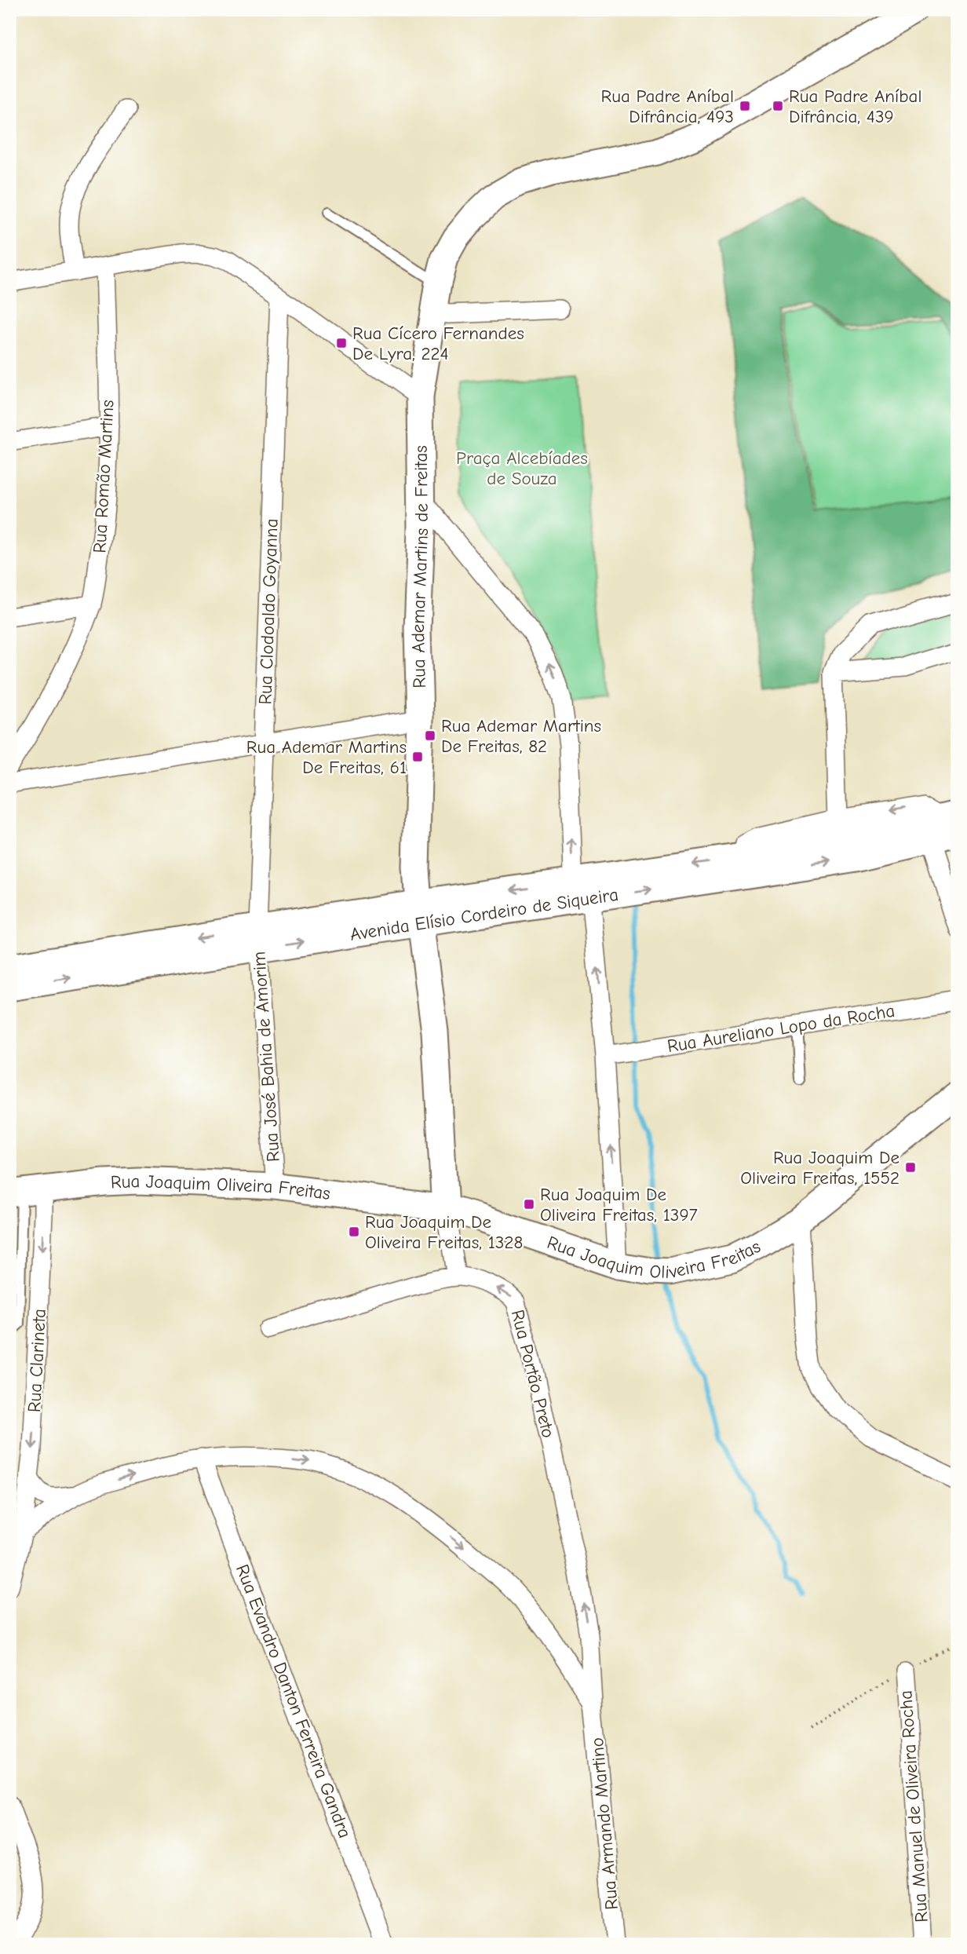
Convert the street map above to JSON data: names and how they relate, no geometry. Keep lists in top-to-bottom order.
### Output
{
  "streets": {
    "street": [
      "Rua Romão Martins",
      "Rua Ademar Martins de Freitas",
      "Rua Clodoaldo Goyanna",
      "Avenida Elísio Cordeiro de Siqueira",
      "Rua Aureliano Lopo da Rocha",
      "Rua José Bahia de Amorim",
      "Rua Joaquim Oliveira Freitas",
      "Rua Clarineta",
      "Rua Portão Preto",
      "Rua Evandro Danton Ferreira Gandra",
      "Rua Manuel de Oliveira Rocha",
      "Rua Armando Martino"
    ]
  },
  "crossings": [
    ["Rua Ademar Martins de Freitas", "Avenida Elísio Cordeiro de Siqueira"],
    ["Rua Ademar Martins de Freitas", "Rua Joaquim Oliveira Freitas"],
    ["Rua Clodoaldo Goyanna", "Avenida Elísio Cordeiro de Siqueira"],
    ["Rua Clodoaldo Goyanna", "Rua José Bahia de Amorim"],
    ["Avenida Elísio Cordeiro de Siqueira", "Rua José Bahia de Amorim"],
    ["Rua José Bahia de Amorim", "Rua Joaquim Oliveira Freitas"],
    ["Rua Joaquim Oliveira Freitas", "Rua Clarineta"],
    ["Rua Portão Preto", "Rua Armando Martino"]
  ],
  "one_way": ["Rua Clarineta", "Rua Portão Preto"],
  "parks": ["Praça Alcebíades de Souza"],
  "places": {
    "transit": [
      "Rua Padre Aníbal Difrância, 493",
      "Rua Padre Aníbal Difrância, 439",
      "Rua Cícero Fernandes De Lyra, 224",
      "Rua Ademar Martins De Freitas, 82",
      "Rua Ademar Martins De Freitas, 61",
      "Rua Joaquim De Oliveira Freitas, 1552",
      "Rua Joaquim De Oliveira Freitas, 1397",
      "Rua Joaquim De Oliveira Freitas, 1328"
    ]
  }
}
